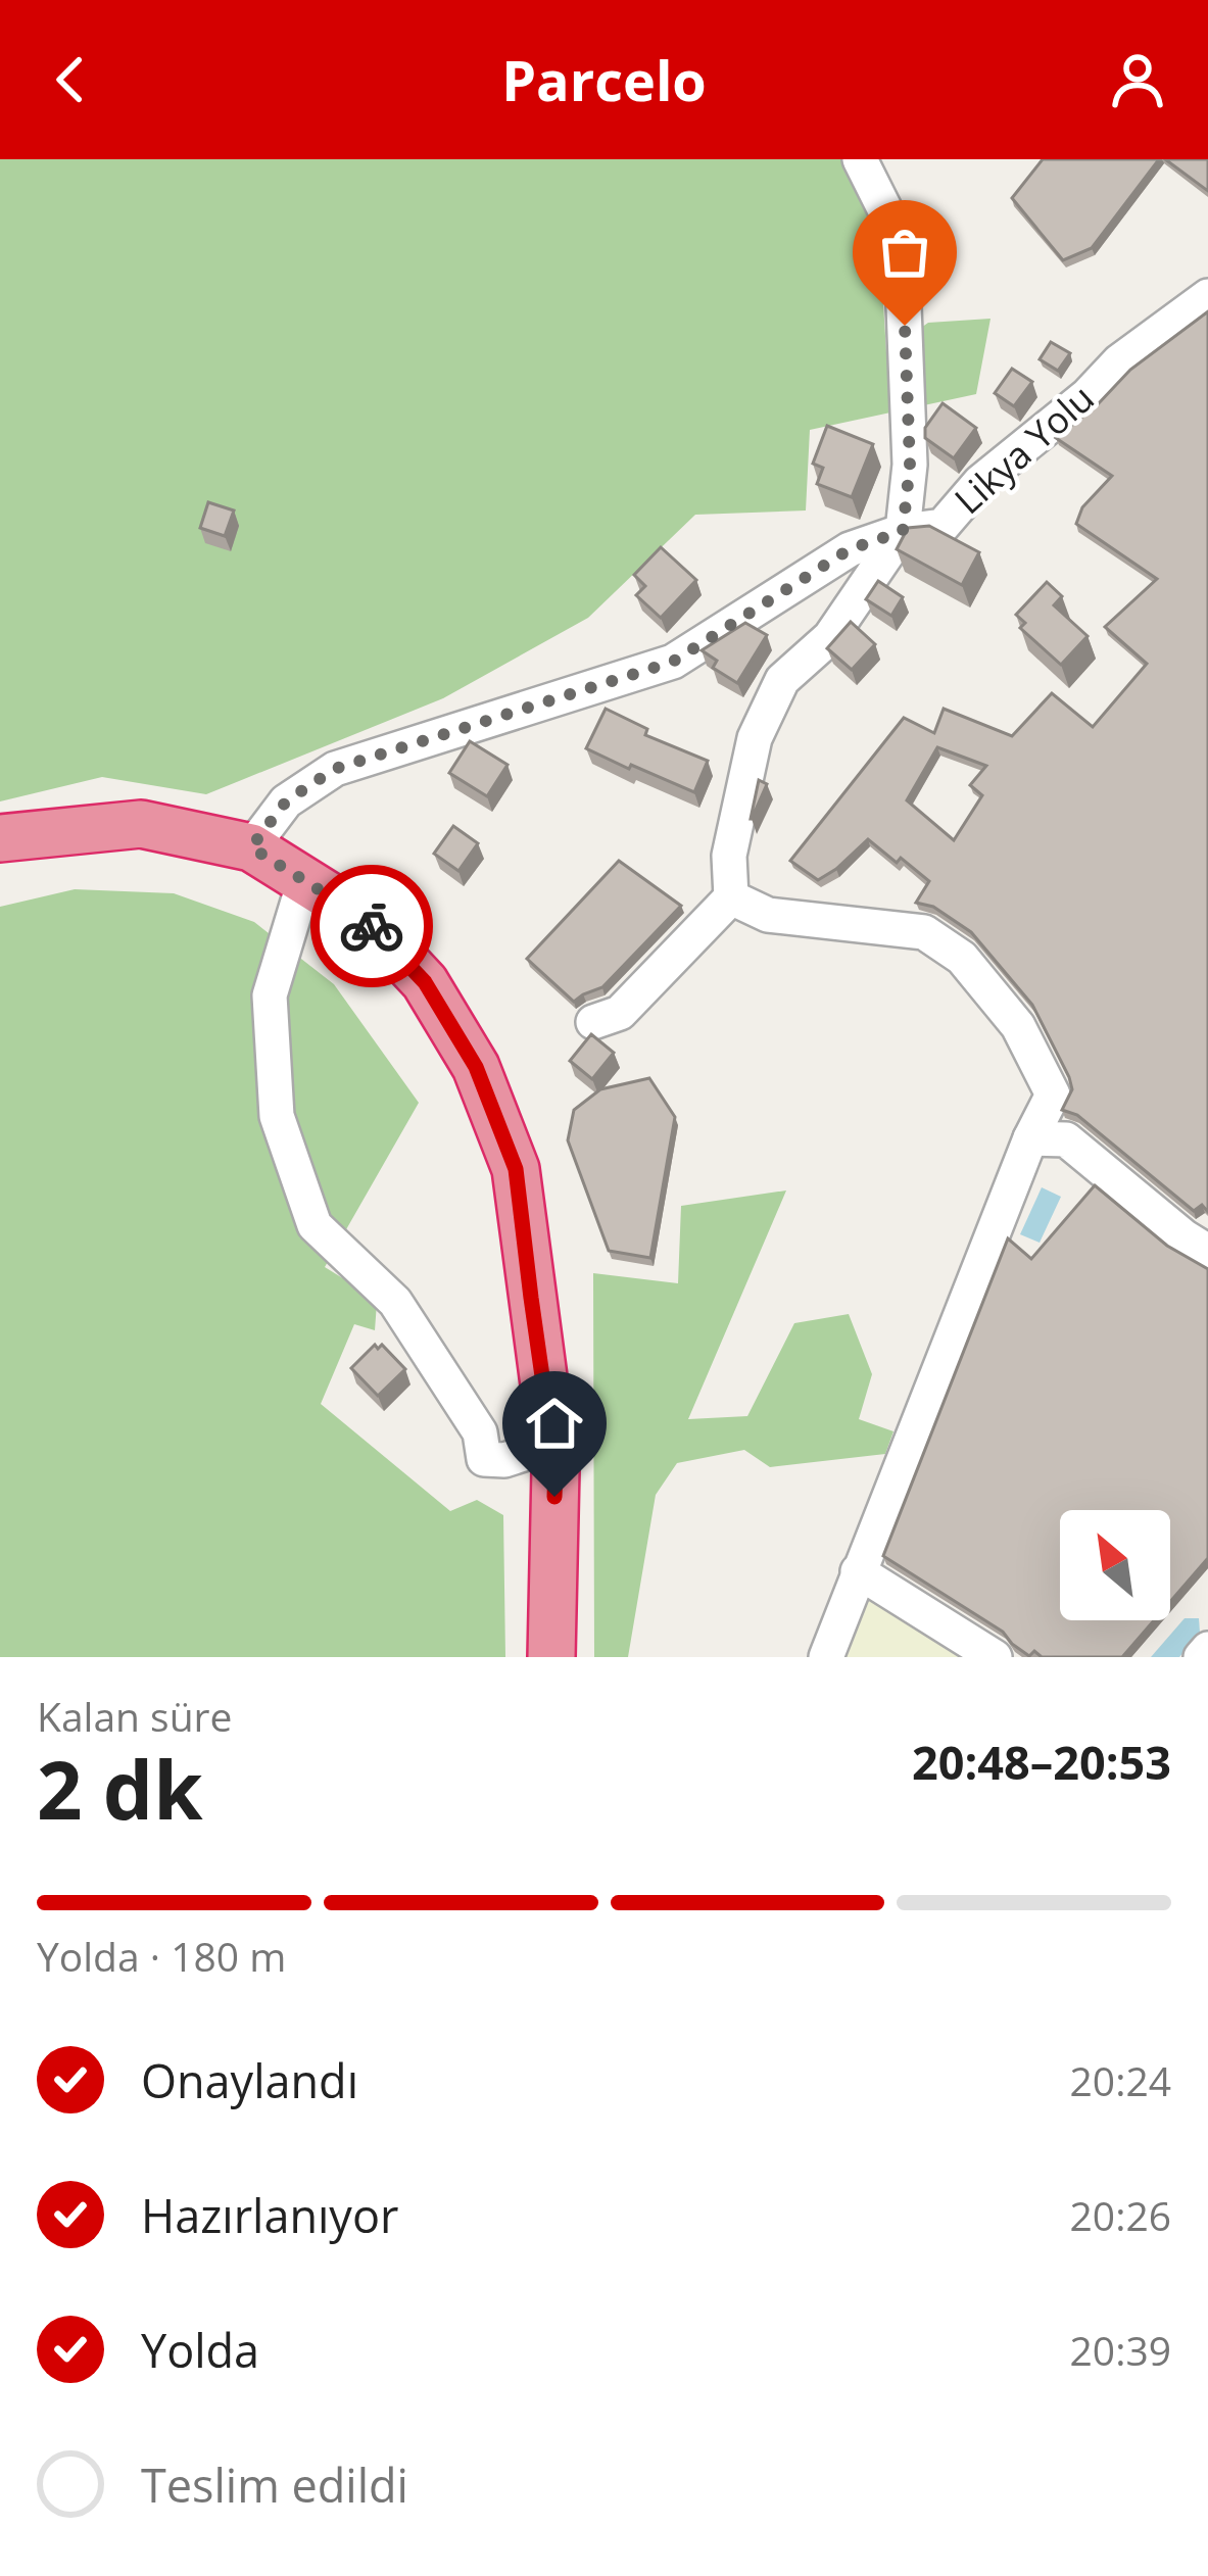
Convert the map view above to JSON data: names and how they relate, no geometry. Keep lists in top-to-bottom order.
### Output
{
  "streets": {
    "street": ["Likya Yolu"]
  },
  "north": "top left",
  "page": {
    "header": "Parcelo",
    "heading": ["2 dk", "Kalan süre", "20:48–20:53"],
    "bar": "Yolda · 180 m",
    "list": [
      ["Onaylandı", "20:24"],
      ["Hazırlanıyor", "20:26"],
      ["Yolda", "20:39"],
      "Teslim edildi"
    ]
  }
}
